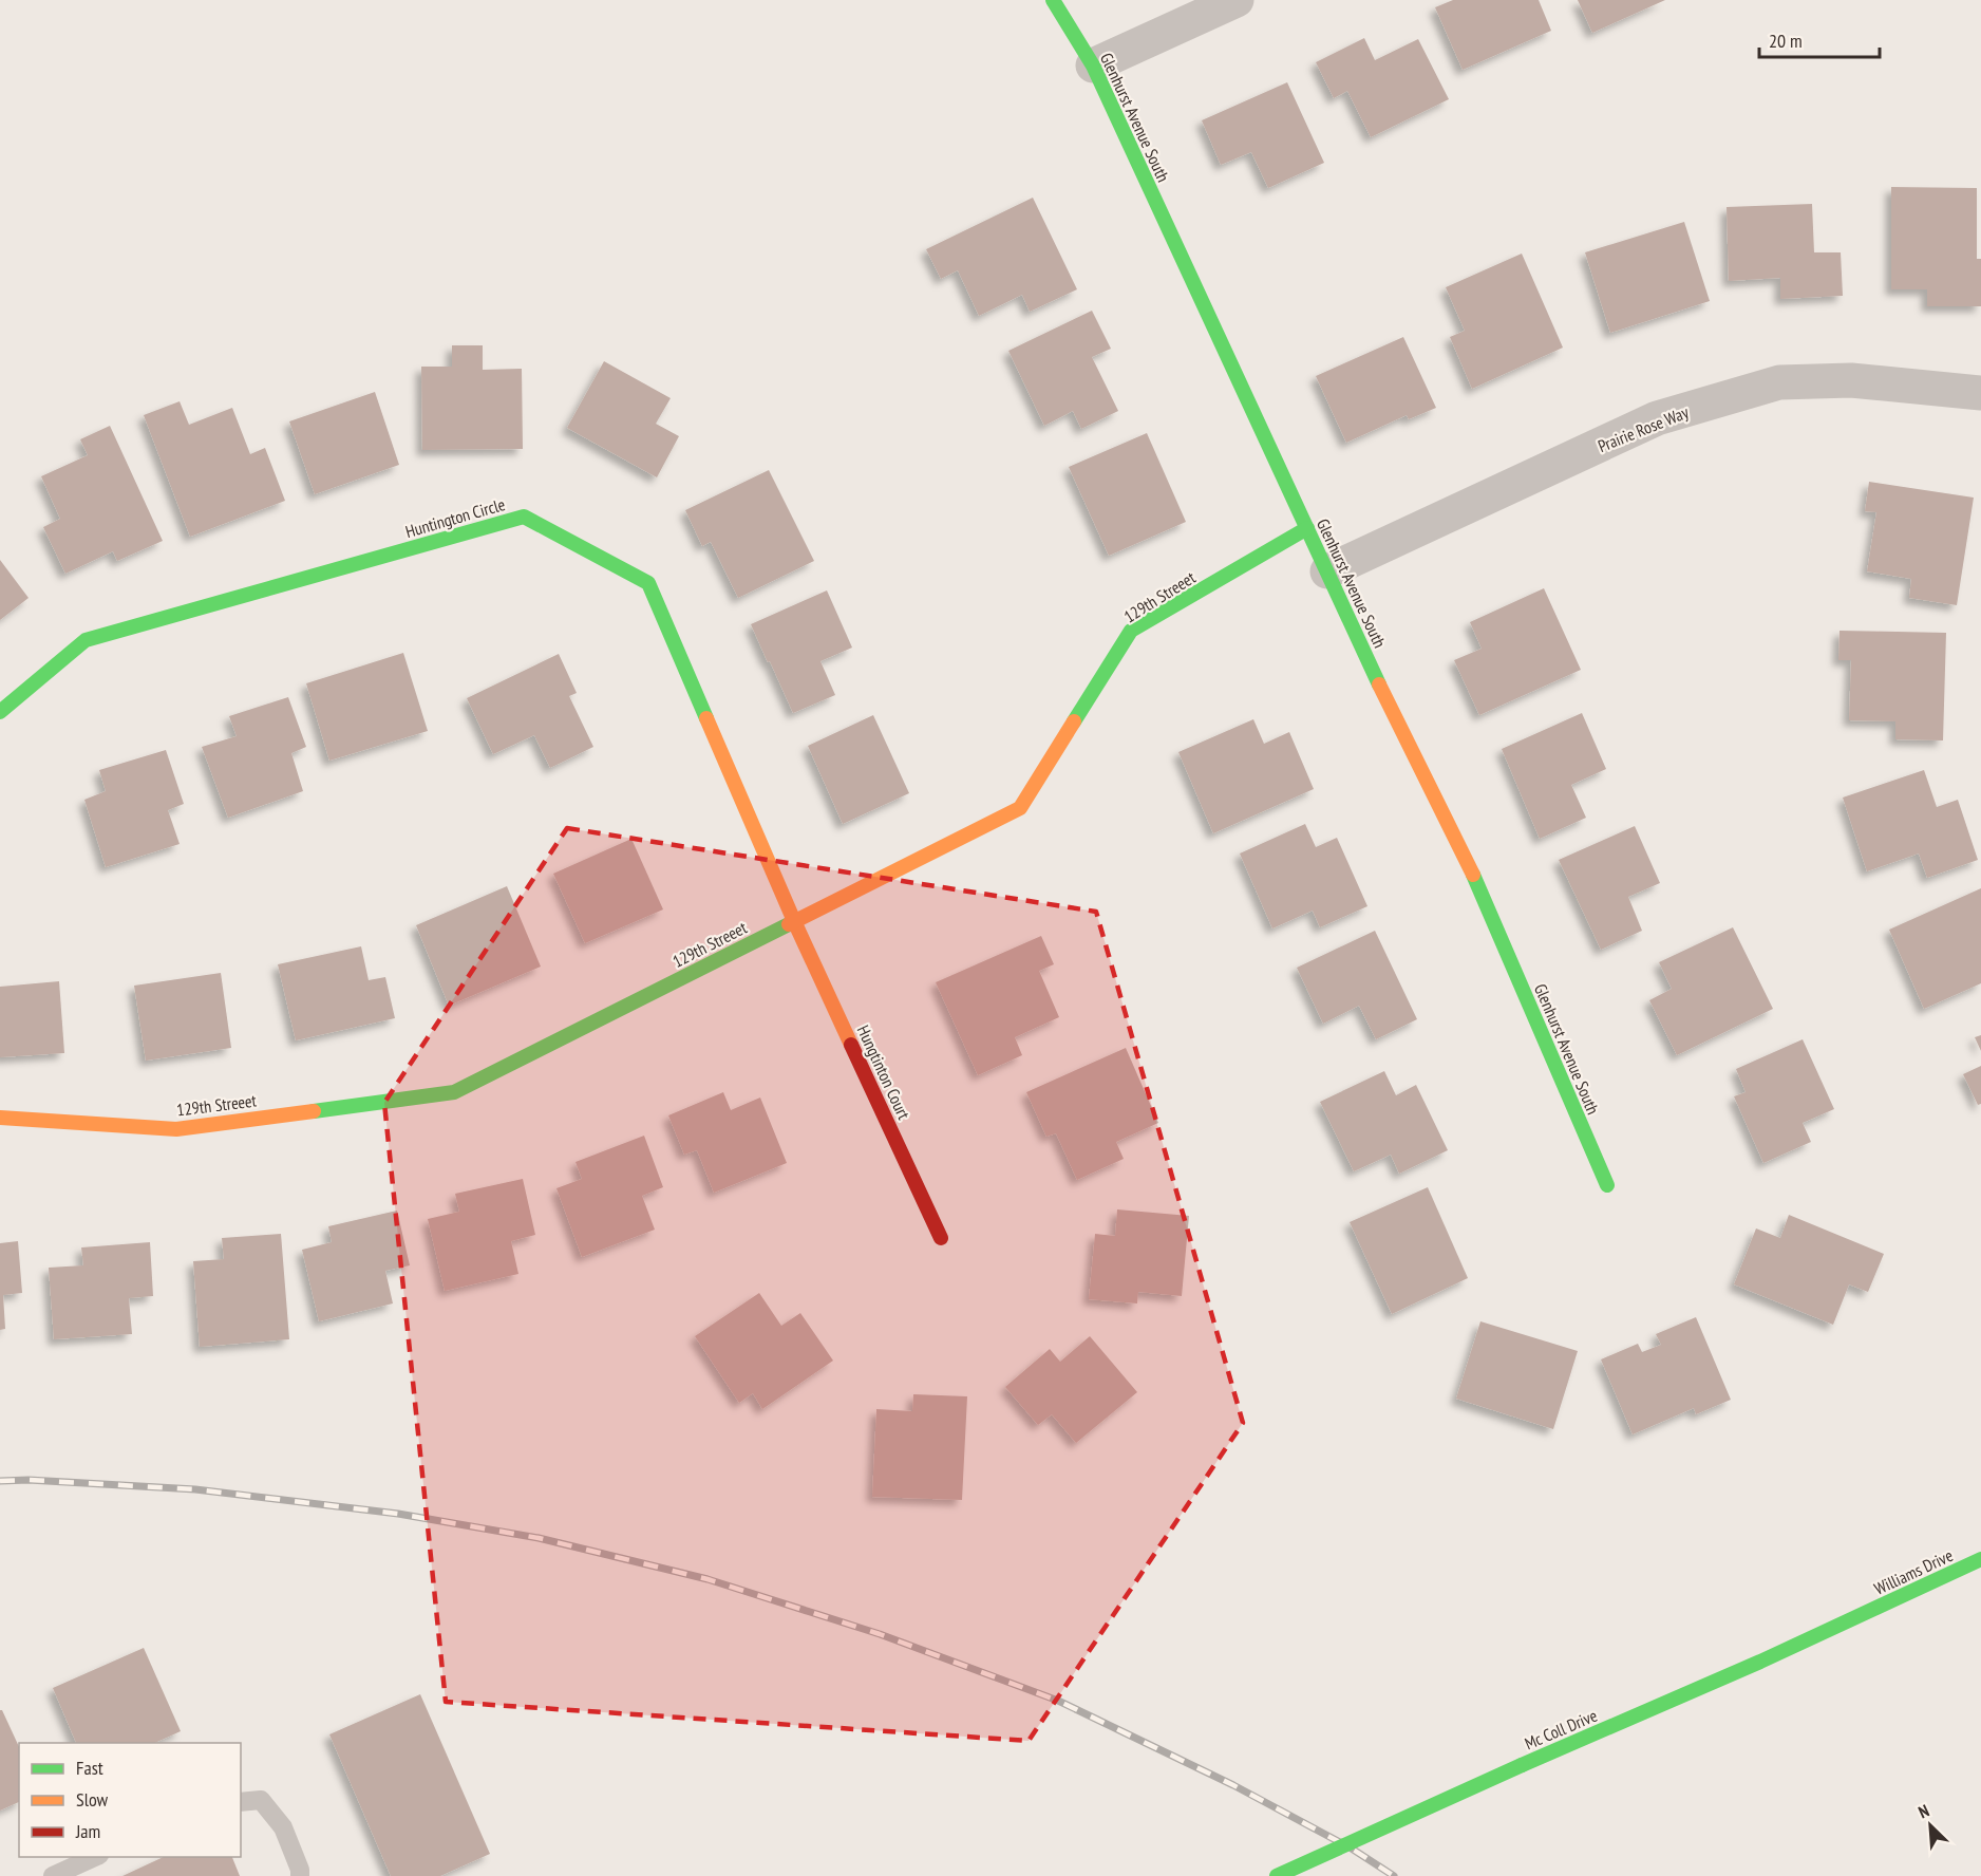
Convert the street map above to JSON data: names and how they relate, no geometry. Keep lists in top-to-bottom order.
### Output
{
  "streets": {
    "street": [
      "Glenhurst Avenue South",
      "Prairie Rose Way",
      "Huntington Circle",
      "129th Streeet",
      "Hungtinton Court",
      "Williams Drive",
      "Mc Coll Drive"
    ]
  },
  "crossings": [
    ["Glenhurst Avenue South", "Prairie Rose Way"],
    ["Glenhurst Avenue South", "129th Streeet"],
    ["Huntington Circle", "129th Streeet"],
    ["Huntington Circle", "Hungtinton Court"],
    ["129th Streeet", "Hungtinton Court"],
    ["Williams Drive", "Mc Coll Drive"]
  ],
  "legend": ["Fast", "Slow", "Jam"],
  "scale_bar": "20 m",
  "north": "top left"
}
